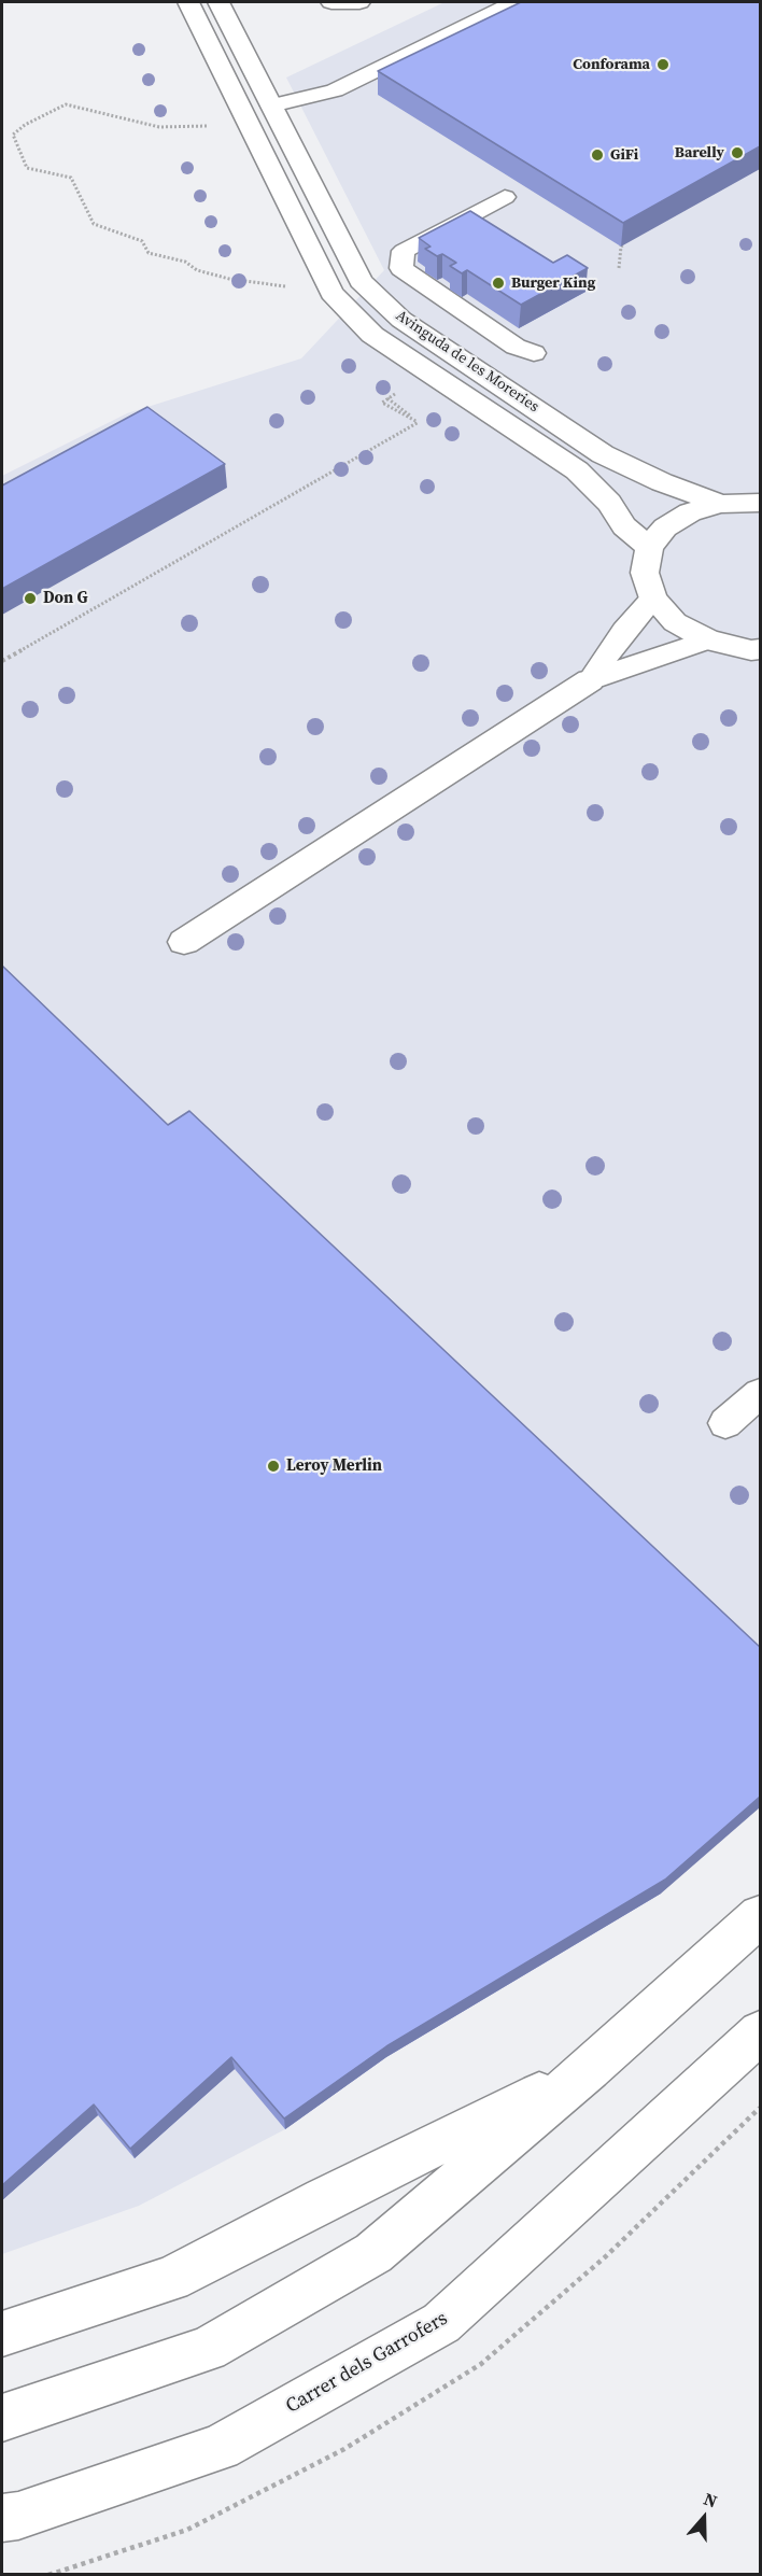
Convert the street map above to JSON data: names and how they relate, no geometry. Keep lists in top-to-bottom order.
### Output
{
  "streets": {
    "street": ["Avinguda de les Moreries", "Carrer dels Garrofers"]
  },
  "places": [
    "Conforama",
    "Barelly",
    "GiFi",
    "Burger King",
    "Don G",
    "Leroy Merlin"
  ],
  "north": "top"
}
